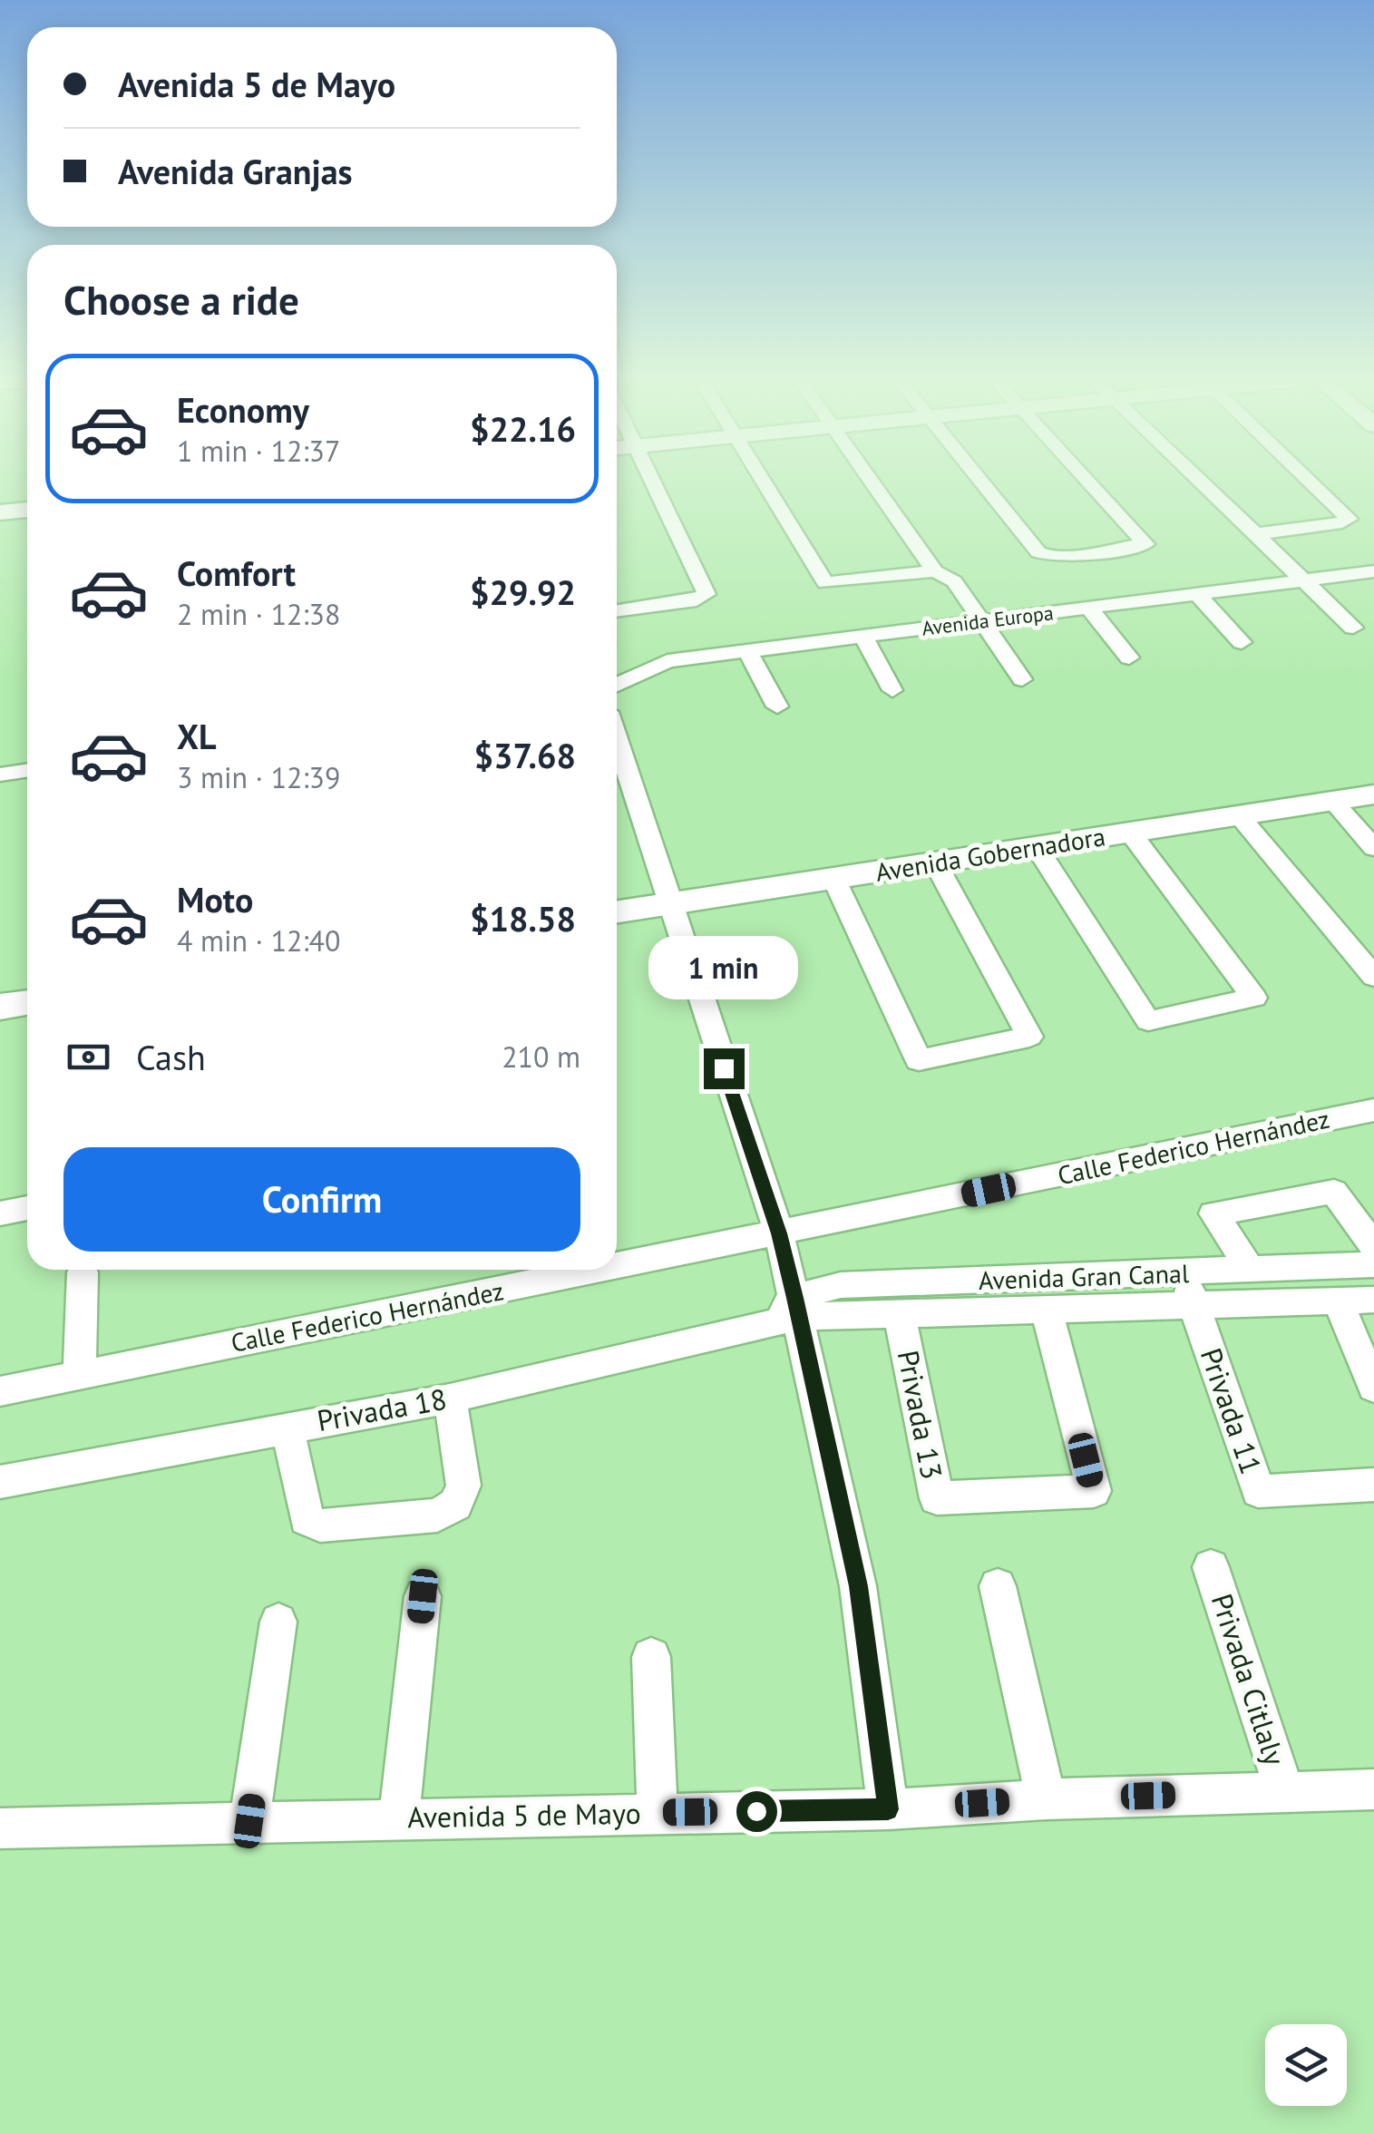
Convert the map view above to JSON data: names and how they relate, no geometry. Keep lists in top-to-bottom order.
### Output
{
  "streets": {
    "street": [
      "Avenida Europa",
      "Avenida Gobernadora",
      "Calle Federico Hernández",
      "Avenida Gran Canal",
      "Privada 18",
      "Privada 11",
      "Privada 13",
      "Privada Citlaly",
      "Avenida 5 de Mayo"
    ]
  },
  "crossings": [
    ["Avenida Gran Canal", "Privada 18"],
    ["Avenida Gran Canal", "Privada 11"],
    ["Avenida Gran Canal", "Privada 13"],
    ["Privada Citlaly", "Avenida 5 de Mayo"]
  ],
  "page": {
    "banner": ["Avenida 5 de Mayo", "Avenida Granjas"],
    "heading": "Choose a ride",
    "list": [
      {
        "name": "Economy",
        "note": "1 min · 12:37",
        "value": "$22.16"
      },
      {
        "name": "Comfort",
        "note": "2 min · 12:38",
        "value": "$29.92"
      },
      {
        "name": "XL",
        "note": "3 min · 12:39",
        "value": "$37.68"
      },
      {
        "name": "Moto",
        "note": "4 min · 12:40",
        "value": "$18.58"
      }
    ],
    "bubble": "1 min",
    "pay": ["Cash", "210 m"],
    "buttons": "Confirm"
  }
}
